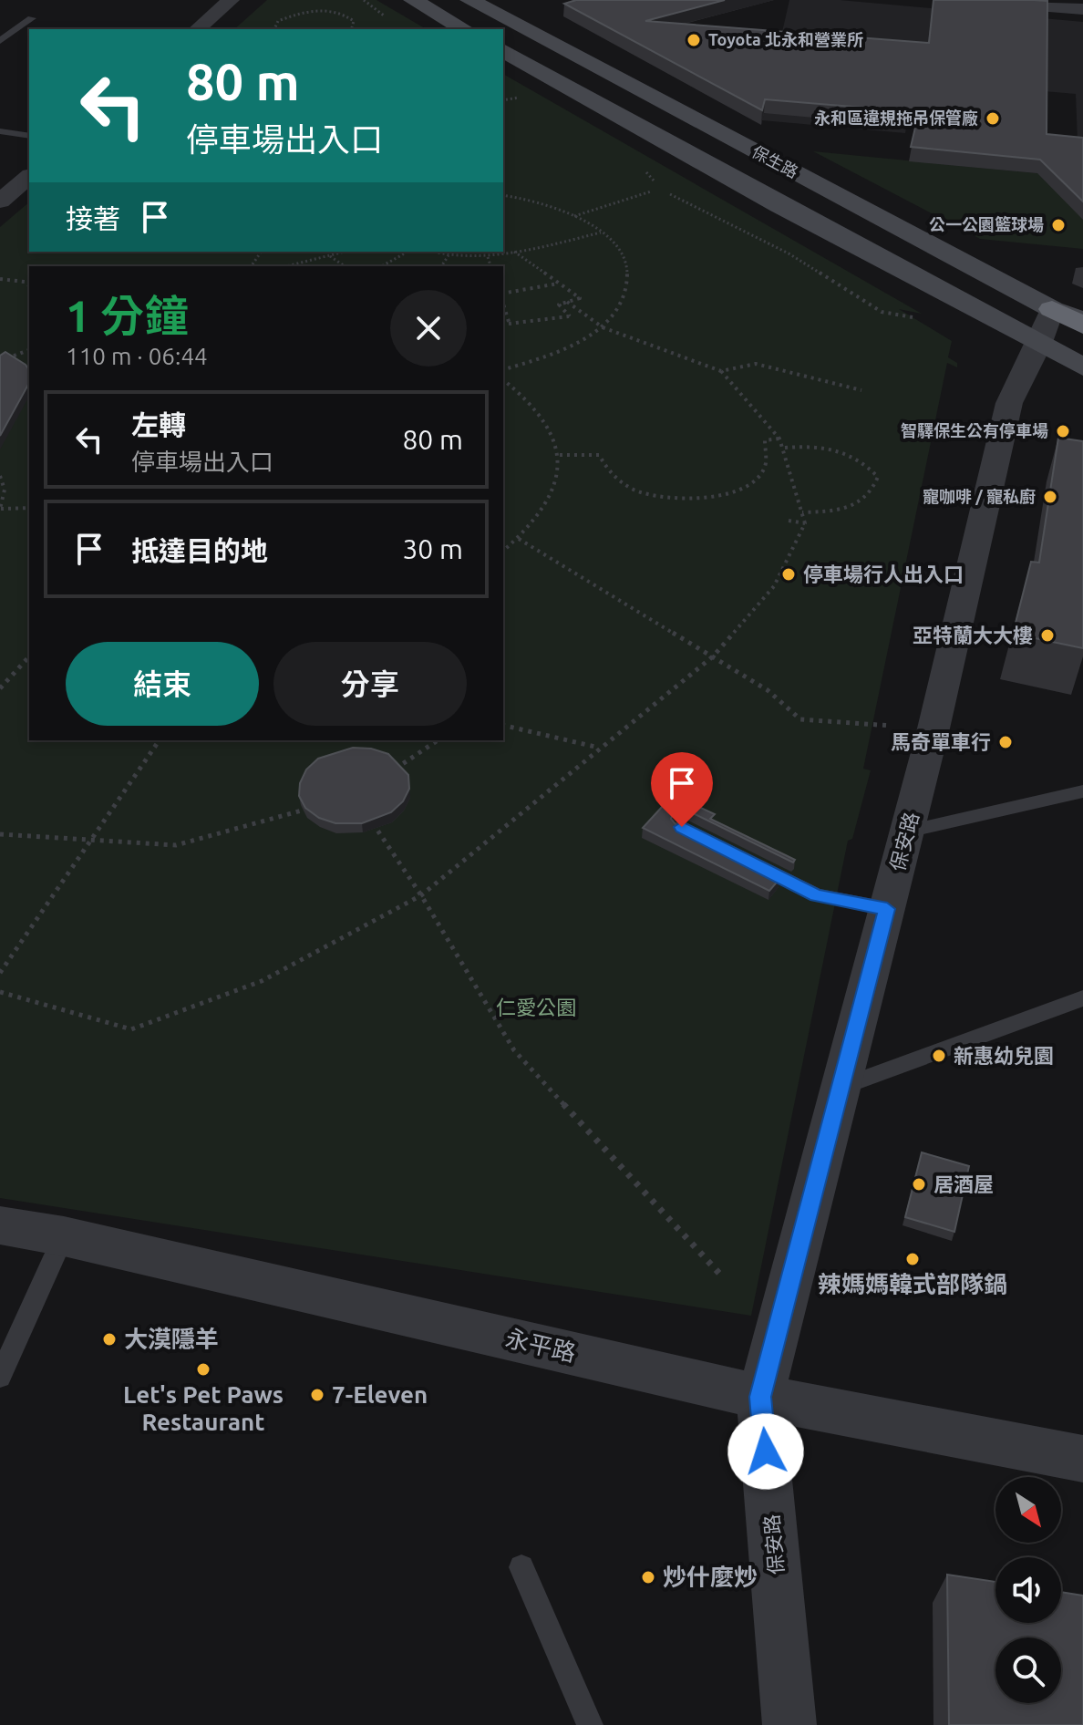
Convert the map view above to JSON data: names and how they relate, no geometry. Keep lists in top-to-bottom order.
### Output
{
  "streets": {
    "street": ["保生路", "保安路", "永平路"]
  },
  "crossings": [
    ["保生路", "保安路"],
    ["保安路", "永平路"]
  ],
  "parks": ["仁愛公園"],
  "places": [
    "Toyota 北永和營業所",
    "永和區違規拖吊保管廠",
    "公一公園籃球場",
    "智驛保生公有停車場",
    "寵咖啡 / 寵私廚",
    "停車場行人出入口",
    "亞特蘭大大樓",
    "馬奇單車行",
    "新惠幼兒園",
    "居酒屋",
    "辣媽媽韓式部隊鍋",
    "大漠隱羊",
    "Let's Pet Paws Restaurant",
    "7-Eleven",
    "炒什麼炒"
  ],
  "north": "bottom right",
  "page": {
    "turn": ["80 m", "停車場出入口"],
    "then": "接著",
    "heading": ["1 分鐘", "110 m · 06:44"],
    "list": [
      {
        "name": "左轉",
        "note": "停車場出入口",
        "value": "80 m"
      },
      {
        "name": "抵達目的地",
        "value": "30 m"
      }
    ],
    "buttons": ["結束", "分享"]
  }
}
